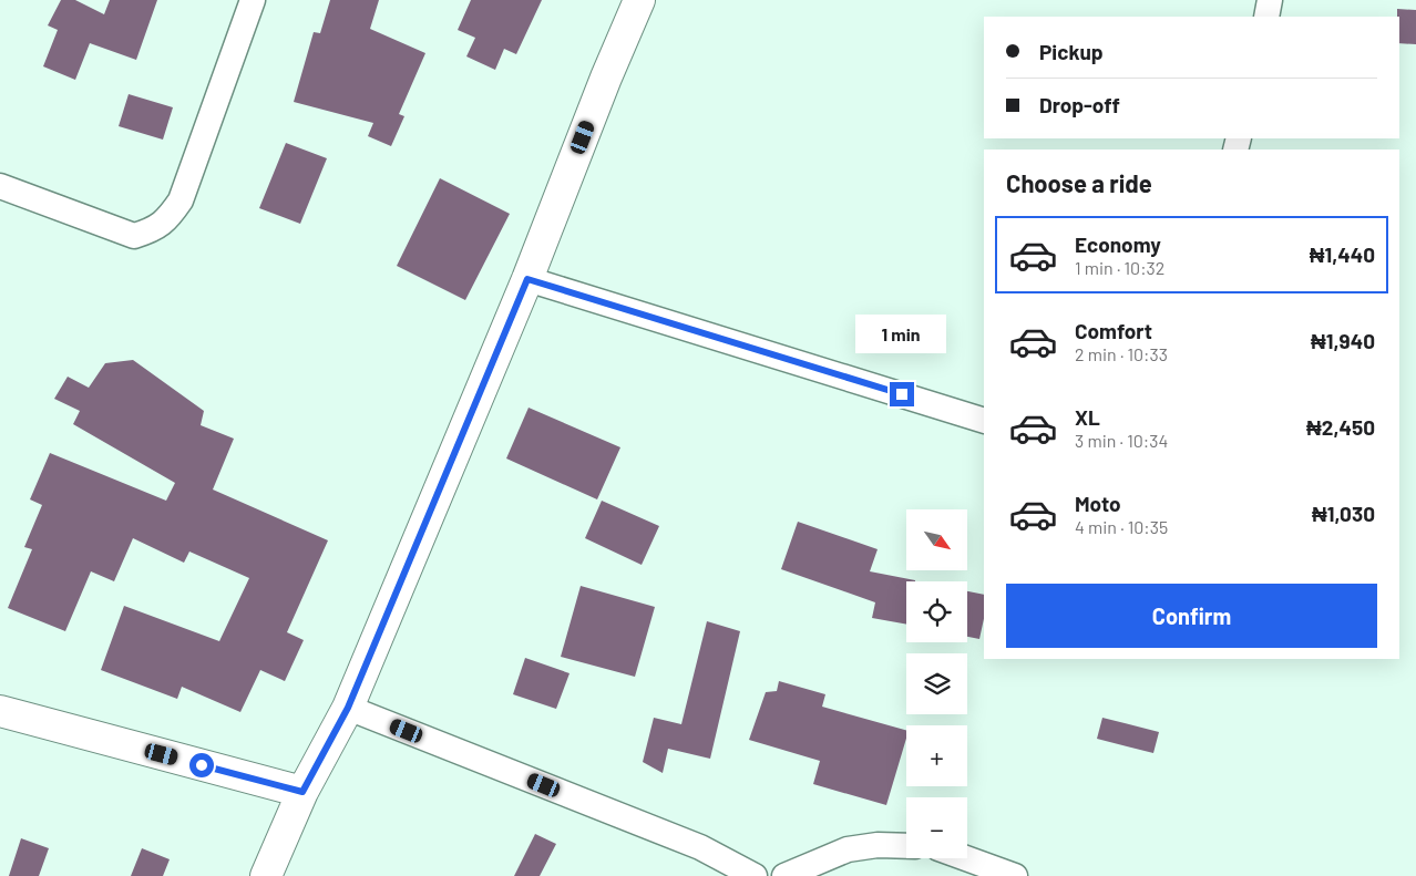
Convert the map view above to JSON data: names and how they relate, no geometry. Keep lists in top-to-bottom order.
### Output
{
  "north": "bottom right",
  "page": {
    "banner": ["Pickup", "Drop-off"],
    "heading": "Choose a ride",
    "list": [
      {
        "name": "Economy",
        "note": "1 min · 10:32",
        "value": "₦1,440"
      },
      {
        "name": "Comfort",
        "note": "2 min · 10:33",
        "value": "₦1,940"
      },
      {
        "name": "XL",
        "note": "3 min · 10:34",
        "value": "₦2,450"
      },
      {
        "name": "Moto",
        "note": "4 min · 10:35",
        "value": "₦1,030"
      }
    ],
    "bubble": "1 min",
    "map_buttons": ["+", "−"],
    "buttons": "Confirm"
  }
}
